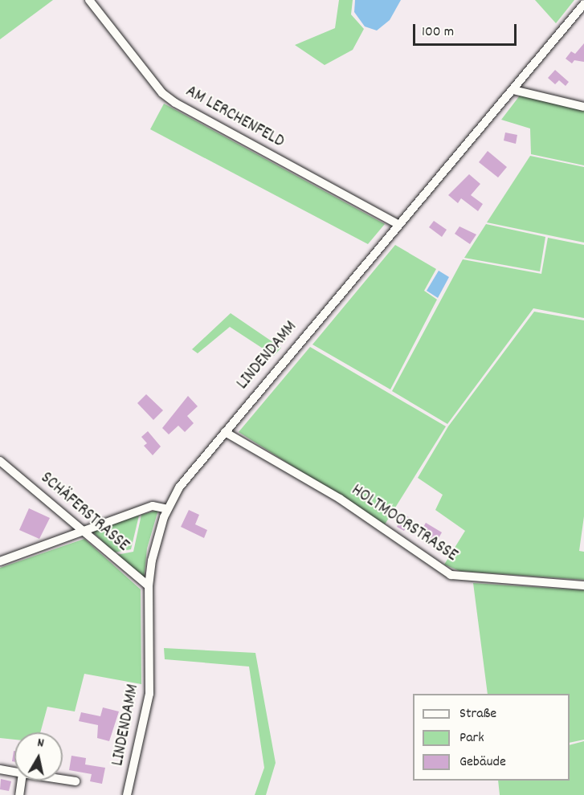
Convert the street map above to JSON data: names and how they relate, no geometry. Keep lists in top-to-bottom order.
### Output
{
  "streets": {
    "street": [
      "AM LERCHENFELD",
      "LINDENDAMM",
      "SCHÄFERSTRASSE",
      "HOLTMOORSTRASSE"
    ]
  },
  "crossings": [
    ["AM LERCHENFELD", "LINDENDAMM"],
    ["LINDENDAMM", "SCHÄFERSTRASSE"],
    ["LINDENDAMM", "HOLTMOORSTRASSE"]
  ],
  "legend": ["Straße", "Park", "Gebäude"],
  "scale_bar": "100 m",
  "north": "top"
}
